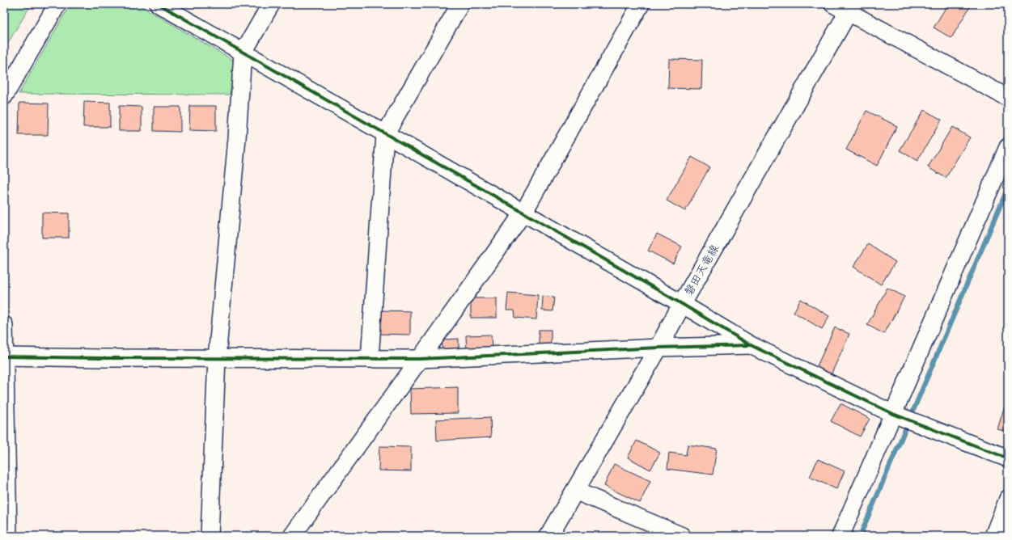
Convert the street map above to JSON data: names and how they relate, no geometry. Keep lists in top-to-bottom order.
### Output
{
  "streets": {
    "main road": ["磐田天竜線"]
  }
}
